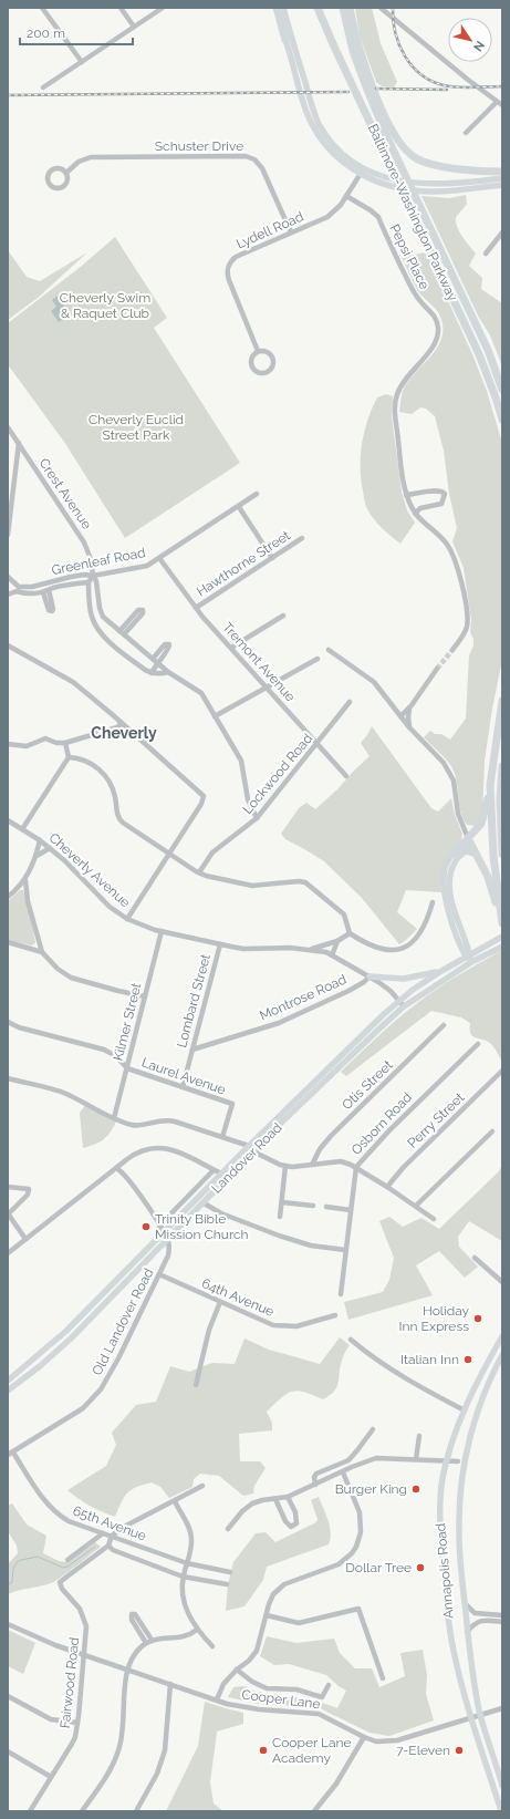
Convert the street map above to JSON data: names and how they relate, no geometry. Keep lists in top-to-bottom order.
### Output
{
  "streets": {
    "highway": ["Baltimore-Washington Parkway"],
    "main road": ["Landover Road", "Annapolis Road"],
    "street": [
      "Schuster Drive",
      "Lydell Road",
      "Pepsi Place",
      "Crest Avenue",
      "Greenleaf Road",
      "Hawthorne Street",
      "Tremont Avenue",
      "Lockwood Road",
      "Cheverly Avenue",
      "Montrose Road",
      "Lombard Street",
      "Kilmer Street",
      "Laurel Avenue",
      "Otis Street",
      "Perry Street",
      "Osborn Road",
      "64th Avenue",
      "Old Landover Road",
      "65th Avenue",
      "Fairwood Road",
      "Cooper Lane"
    ]
  },
  "crossings": [
    ["Schuster Drive", "Lydell Road"],
    ["Lydell Road", "Pepsi Place"],
    ["Crest Avenue", "Greenleaf Road"],
    ["Crest Avenue", "Lockwood Road"],
    ["Greenleaf Road", "Tremont Avenue"],
    ["Hawthorne Street", "Tremont Avenue"],
    ["Tremont Avenue", "Lockwood Road"],
    ["Cheverly Avenue", "Montrose Road"],
    ["Cheverly Avenue", "Lombard Street"],
    ["Cheverly Avenue", "Kilmer Street"],
    ["Cheverly Avenue", "Landover Road"],
    ["Montrose Road", "Lombard Street"],
    ["Lombard Street", "Laurel Avenue"],
    ["Kilmer Street", "Laurel Avenue"],
    ["Landover Road", "Old Landover Road"],
    ["64th Avenue", "Old Landover Road"],
    ["Old Landover Road", "65th Avenue"],
    ["65th Avenue", "Fairwood Road"],
    ["Annapolis Road", "Cooper Lane"],
    ["Fairwood Road", "Cooper Lane"]
  ],
  "districts": ["Cheverly"],
  "parks": ["Cheverly Swim & Raquet Club", "Cheverly Euclid Street Park"],
  "places": [
    "Trinity Bible Mission Church",
    "Holiday Inn Express",
    "Italian Inn",
    "Burger King",
    "Dollar Tree",
    "Cooper Lane Academy",
    "7-Eleven"
  ],
  "scale_bar": "200 m",
  "north": "bottom right"
}
